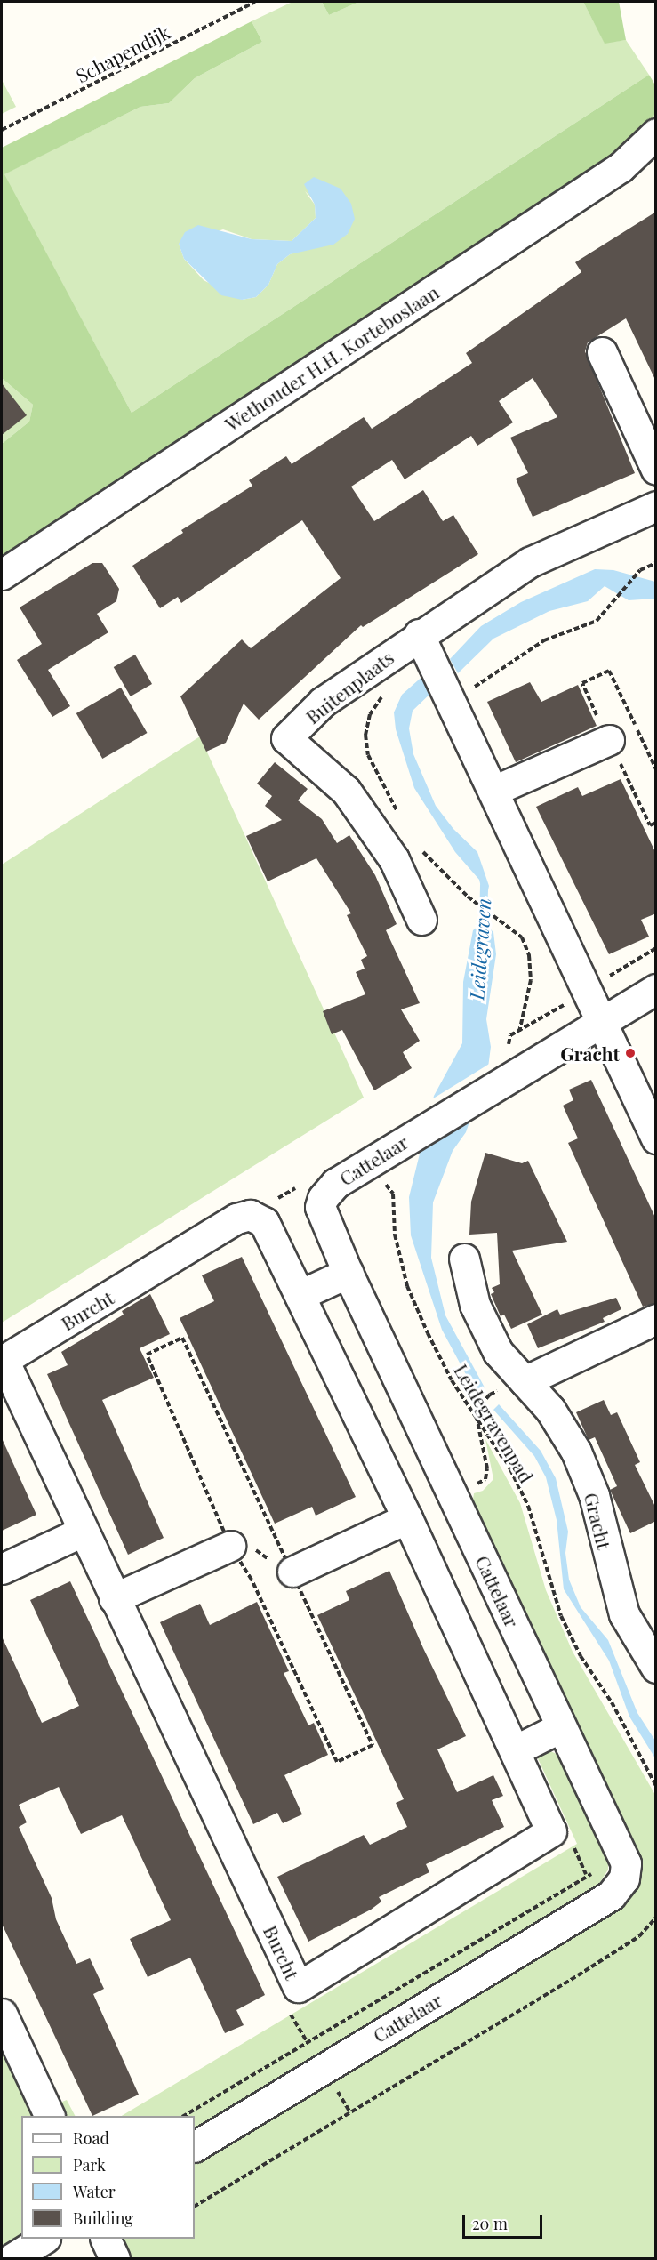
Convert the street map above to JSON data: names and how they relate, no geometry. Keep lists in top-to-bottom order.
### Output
{
  "streets": {
    "street": [
      "Wethouder H.H. Korteboslaan",
      "Buitenplaats",
      "Cattelaar",
      "Burcht",
      "Gracht"
    ],
    "path": ["Schapendijk", "Leidegravenpad"]
  },
  "crossings": [
    ["Cattelaar", "Leidegravenpad"]
  ],
  "water": ["Leidegraven"],
  "places": ["Gracht"],
  "legend": [
    "Road",
    "Park",
    "Water",
    "Building"
  ],
  "scale_bar": "20 m"
}
